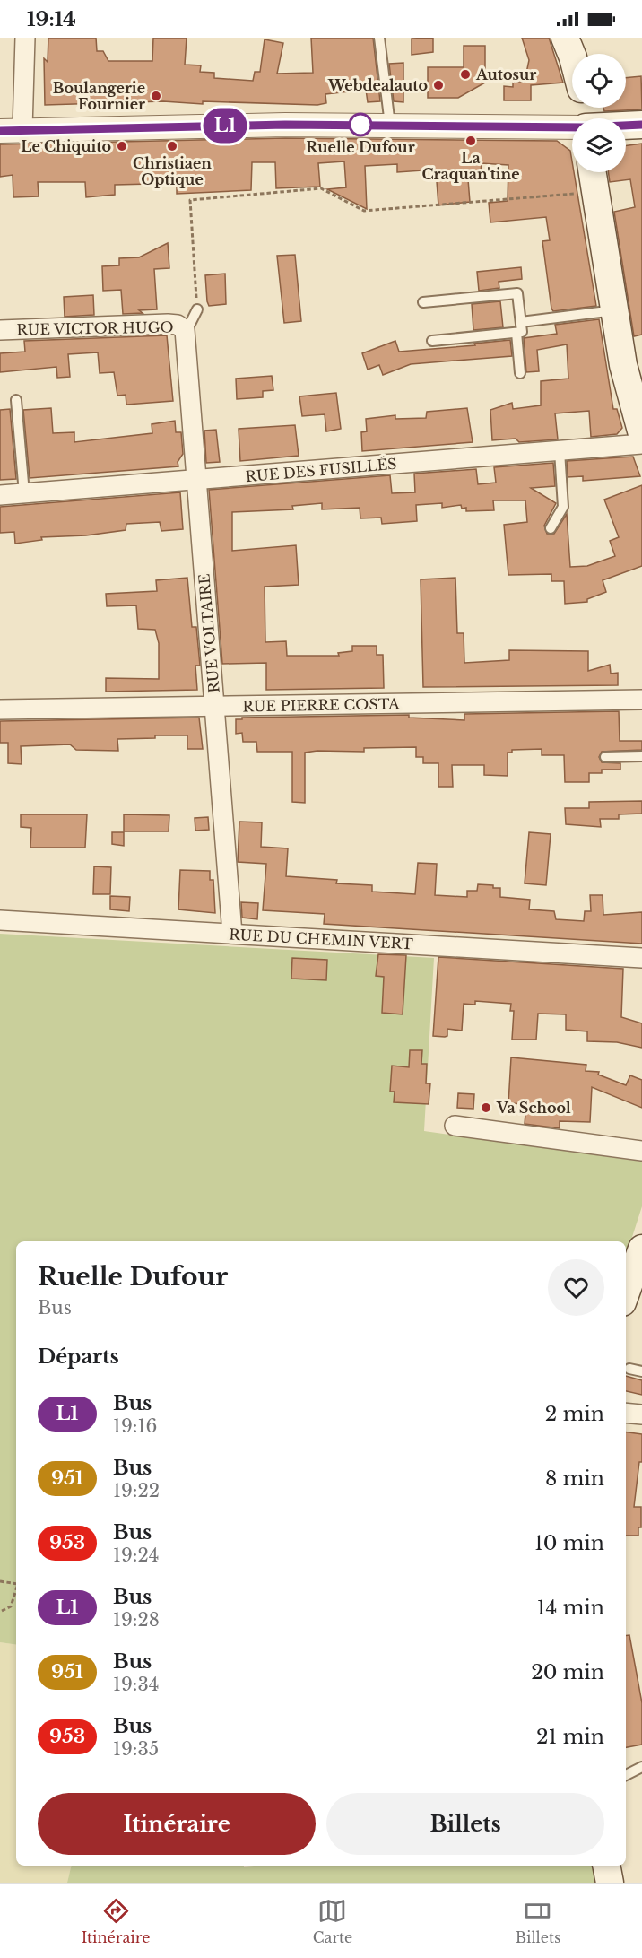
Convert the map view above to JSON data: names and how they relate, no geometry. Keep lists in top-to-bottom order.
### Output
{
  "streets": {
    "street": [
      "RUE VICTOR HUGO",
      "RUE DES FUSILLÉS",
      "RUE VOLTAIRE",
      "RUE PIERRE COSTA",
      "RUE DU CHEMIN VERT"
    ]
  },
  "crossings": [
    ["RUE VICTOR HUGO", "RUE VOLTAIRE"],
    ["RUE DES FUSILLÉS", "RUE VOLTAIRE"],
    ["RUE VOLTAIRE", "RUE PIERRE COSTA"],
    ["RUE VOLTAIRE", "RUE DU CHEMIN VERT"]
  ],
  "places": [
    "Autosur",
    "Webdealauto",
    "Boulangerie Fournier",
    "Ruelle Dufour",
    "La Craquan'tine",
    "Le Chiquito",
    "Christiaen Optique",
    "Va School"
  ],
  "lines": ["bus line L1"],
  "page": {
    "status": "19:14",
    "on_map": "L1",
    "heading": [
      ["Ruelle Dufour", "Bus"],
      "Départs"
    ],
    "list": [
      {
        "mark": "L1",
        "name": "Bus",
        "note": "19:16",
        "value": "2 min"
      },
      {
        "mark": "951",
        "name": "Bus",
        "note": "19:22",
        "value": "8 min"
      },
      {
        "mark": "953",
        "name": "Bus",
        "note": "19:24",
        "value": "10 min"
      },
      {
        "mark": "L1",
        "name": "Bus",
        "note": "19:28",
        "value": "14 min"
      },
      {
        "mark": "951",
        "name": "Bus",
        "note": "19:34",
        "value": "20 min"
      },
      {
        "mark": "953",
        "name": "Bus",
        "note": "19:35",
        "value": "21 min"
      }
    ],
    "buttons": ["Itinéraire", "Billets"],
    "tabs": ["Itinéraire", "Carte", "Billets"]
  }
}
